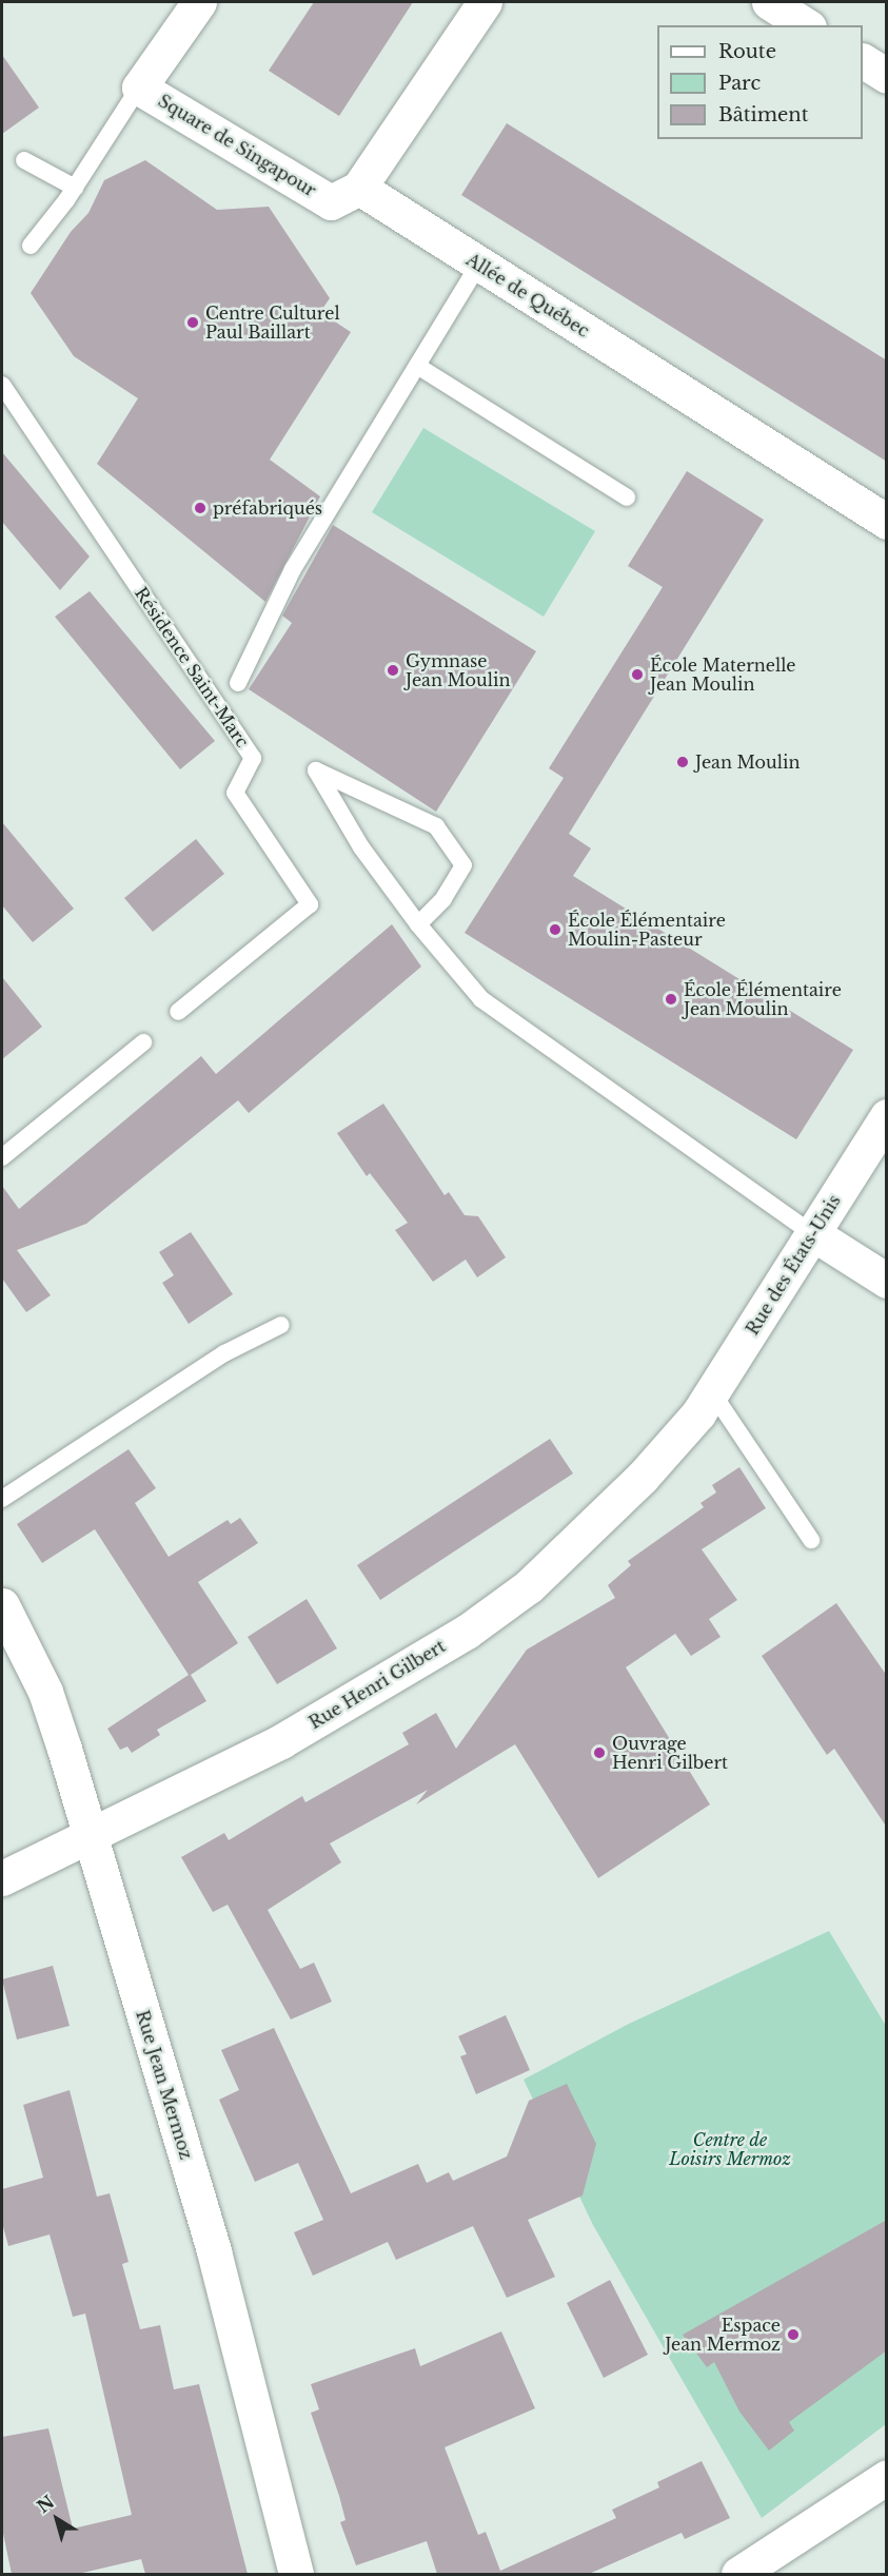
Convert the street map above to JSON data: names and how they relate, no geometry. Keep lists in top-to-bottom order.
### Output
{
  "streets": {
    "street": [
      "Square de Singapour",
      "Allée de Québec",
      "Rue des États-Unis",
      "Rue Henri Gilbert",
      "Rue Jean Mermoz"
    ],
    "lane": ["Résidence Saint-Marc"]
  },
  "crossings": [
    ["Square de Singapour", "Allée de Québec"],
    ["Rue des États-Unis", "Rue Henri Gilbert"],
    ["Rue Henri Gilbert", "Rue Jean Mermoz"]
  ],
  "parks": ["Centre de Loisirs Mermoz"],
  "places": [
    "Centre Culturel Paul Baillart",
    "préfabriqués",
    "Gymnase Jean Moulin",
    "École Maternelle Jean Moulin",
    "Jean Moulin",
    "École Élémentaire Moulin-Pasteur",
    "École Élémentaire Jean Moulin",
    "Ouvrage Henri Gilbert",
    "Espace Jean Mermoz"
  ],
  "legend": ["Route", "Parc", "Bâtiment"],
  "north": "top left"
}
